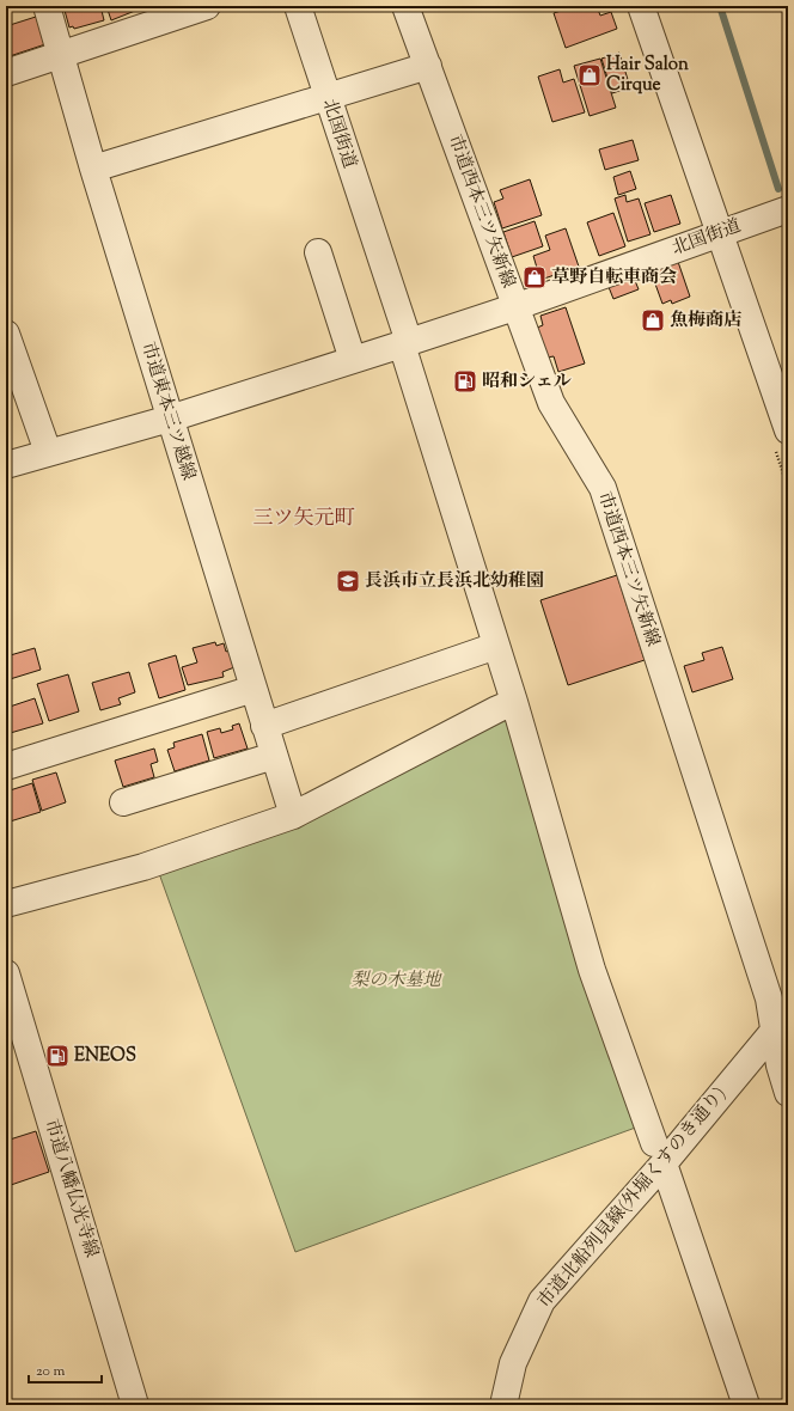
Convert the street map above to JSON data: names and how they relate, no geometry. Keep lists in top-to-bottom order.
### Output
{
  "streets": {
    "street": [
      "北国街道",
      "市道西本三ツ矢新線",
      "市道東本三ツ越線",
      "市道八幡仏光寺線",
      "市道北船列見線(外堀くすのき通り)"
    ]
  },
  "crossings": [
    ["北国街道", "市道西本三ツ矢新線"],
    ["市道西本三ツ矢新線", "市道北船列見線(外堀くすのき通り)"]
  ],
  "districts": ["三ツ矢元町"],
  "parks": ["梨の木墓地"],
  "places": {
    "shop": ["Hair Salon Cirque", "草野自転車商会", "魚梅商店"],
    "fuel station": ["昭和シェル", "ENEOS"],
    "school or university": ["長浜市立長浜北幼稚園"]
  },
  "scale_bar": "20 m"
}
